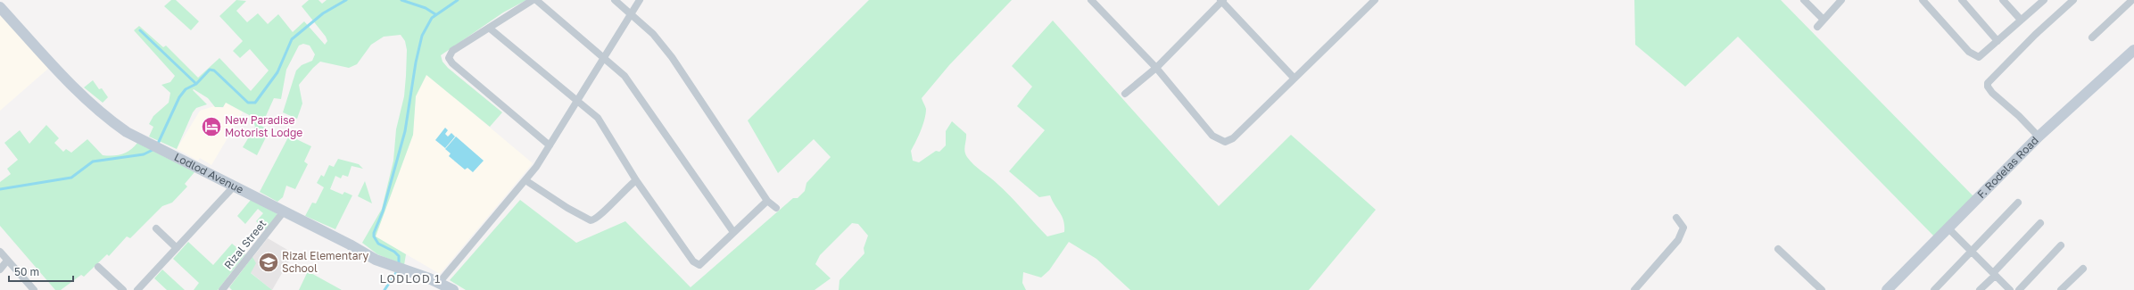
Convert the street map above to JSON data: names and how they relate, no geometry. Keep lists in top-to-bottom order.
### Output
{
  "streets": {
    "main road": ["F. Rodelas Road", "Lodlod Avenue"],
    "street": ["Rizal Street"]
  },
  "crossings": [
    ["Lodlod Avenue", "Rizal Street"]
  ],
  "districts": ["LODLOD 1"],
  "places": {
    "hotel": ["New Paradise Motorist Lodge"],
    "school or university": ["Rizal Elementary School"]
  },
  "scale_bar": "50 m"
}
